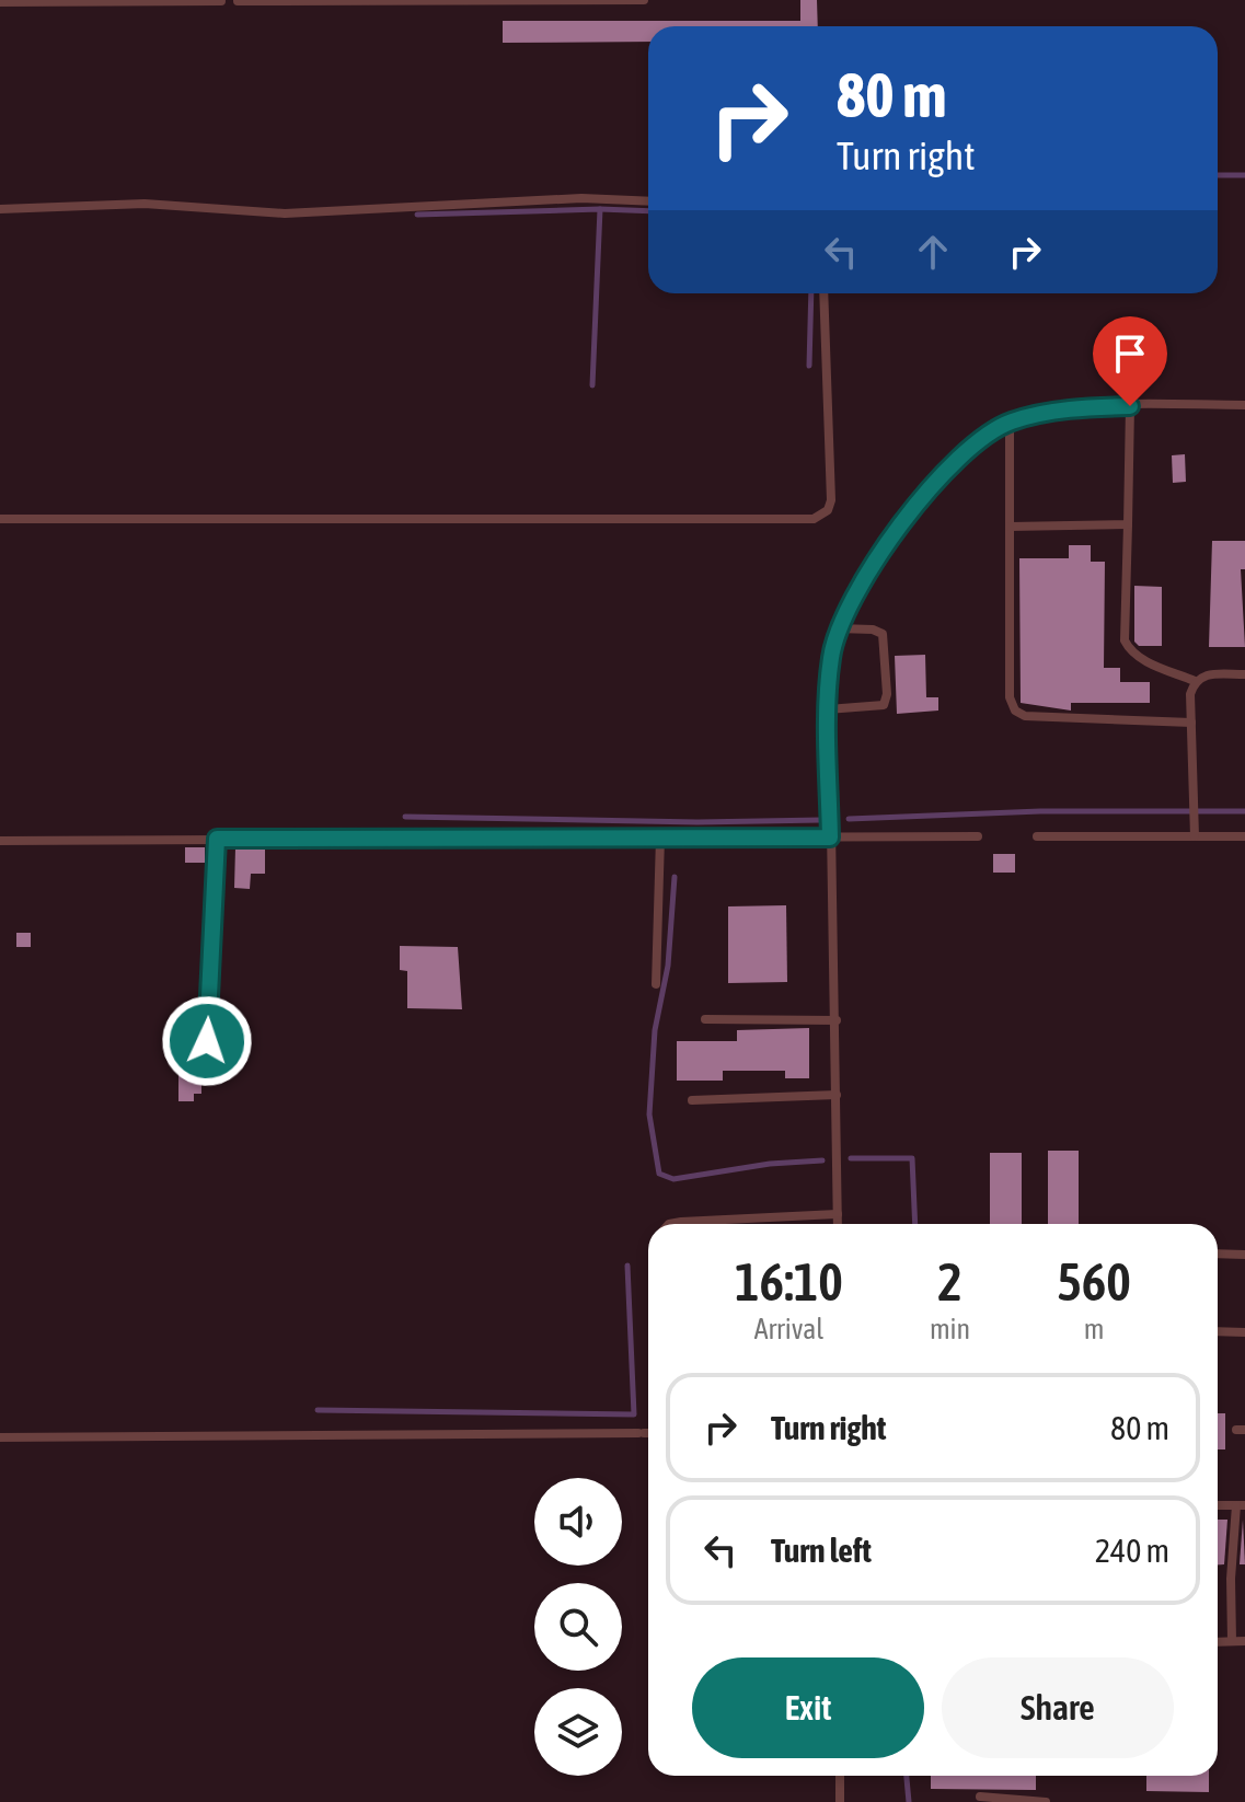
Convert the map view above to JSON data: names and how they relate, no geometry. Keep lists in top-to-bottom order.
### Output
{
  "page": {
    "turn": ["80 m", "Turn right"],
    "eta": [
      "16:10",
      "Arrival",
      "2",
      "min",
      "560",
      "m"
    ],
    "list": [
      {
        "name": "Turn right",
        "value": "80 m"
      },
      {
        "name": "Turn left",
        "value": "240 m"
      }
    ],
    "buttons": ["Exit", "Share"]
  }
}
